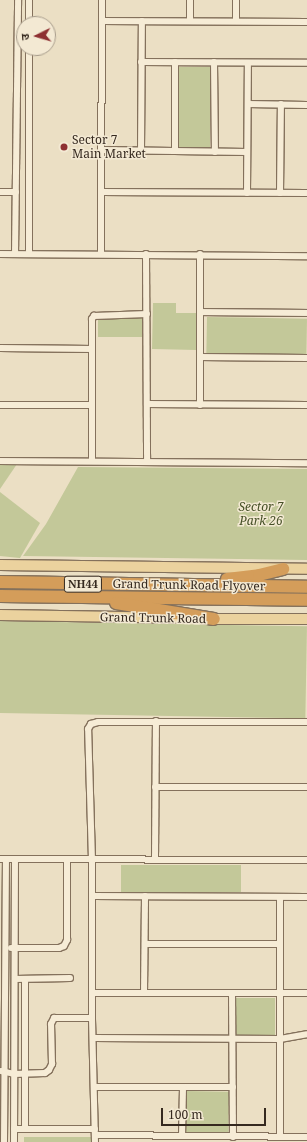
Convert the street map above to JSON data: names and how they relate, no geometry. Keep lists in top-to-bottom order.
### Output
{
  "streets": {
    "highway": ["NH44", "Grand Trunk Road Flyover", "Grand Trunk Road"]
  },
  "crossings": [
    ["Grand Trunk Road Flyover", "Grand Trunk Road"]
  ],
  "parks": ["Sector 7 Park 26"],
  "places": ["Sector 7 Main Market"],
  "scale_bar": "100 m",
  "north": "left"
}
